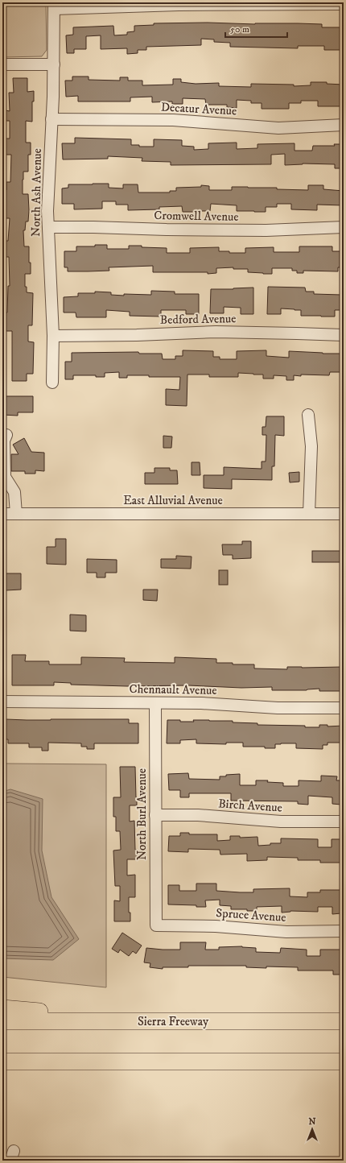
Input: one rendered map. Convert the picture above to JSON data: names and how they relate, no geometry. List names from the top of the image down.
{
  "streets": {
    "highway": ["Sierra Freeway"],
    "street": [
      "Decatur Avenue",
      "North Ash Avenue",
      "Cromwell Avenue",
      "Bedford Avenue",
      "East Alluvial Avenue",
      "Chennault Avenue",
      "Birch Avenue",
      "North Burl Avenue",
      "Spruce Avenue"
    ]
  },
  "crossings": [
    ["Decatur Avenue", "North Ash Avenue"],
    ["North Ash Avenue", "Cromwell Avenue"],
    ["North Ash Avenue", "Bedford Avenue"],
    ["Chennault Avenue", "North Burl Avenue"],
    ["Birch Avenue", "North Burl Avenue"],
    ["North Burl Avenue", "Spruce Avenue"]
  ],
  "scale_bar": "50 m",
  "north": "top"
}
